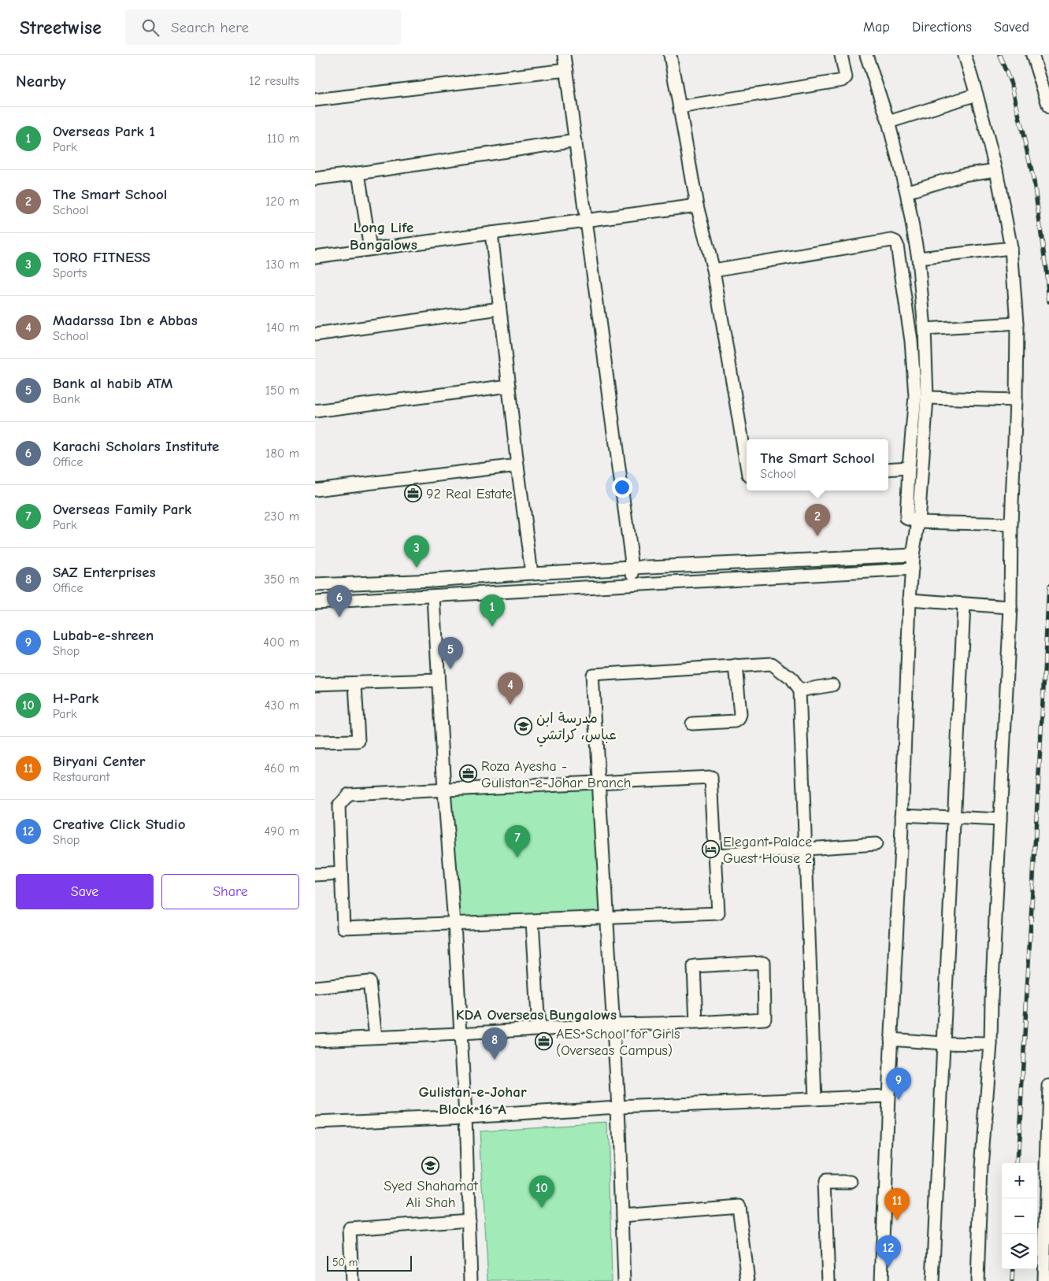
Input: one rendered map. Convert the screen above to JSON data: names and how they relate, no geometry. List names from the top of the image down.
{
  "districts": ["Long Life Bangalows", "KDA Overseas Bungalows", "Gulistan-e-Johar Block 16 A"],
  "places": {
    "office": ["92 Real Estate", "Roza Ayesha - Gulistan-e-Johar Branch", "AES School for Girls (Overseas Campus)"],
    "school or university": ["مدرسة ابن عباس، كراتشي", "Syed Shahamat Ali Shah"],
    "hotel": ["Elegant Palace Guest House 2"]
  },
  "scale_bar": "50 m",
  "page": {
    "header": "Streetwise",
    "search": "Search here",
    "nav": ["Map", "Directions", "Saved"],
    "heading": ["Nearby", "12 results"],
    "list": [
      {
        "mark": "1",
        "name": "Overseas Park 1",
        "note": "Park",
        "value": "110 m"
      },
      {
        "mark": "2",
        "name": "The Smart School",
        "note": "School",
        "value": "120 m"
      },
      {
        "mark": "3",
        "name": "TORO FITNESS",
        "note": "Sports",
        "value": "130 m"
      },
      {
        "mark": "4",
        "name": "Madarssa Ibn e Abbas",
        "note": "School",
        "value": "140 m"
      },
      {
        "mark": "5",
        "name": "Bank al habib ATM",
        "note": "Bank",
        "value": "150 m"
      },
      {
        "mark": "6",
        "name": "Karachi Scholars Institute",
        "note": "Office",
        "value": "180 m"
      },
      {
        "mark": "7",
        "name": "Overseas Family Park",
        "note": "Park",
        "value": "230 m"
      },
      {
        "mark": "8",
        "name": "SAZ Enterprises",
        "note": "Office",
        "value": "350 m"
      },
      {
        "mark": "9",
        "name": "Lubab-e-shreen",
        "note": "Shop",
        "value": "400 m"
      },
      {
        "mark": "10",
        "name": "H-Park",
        "note": "Park",
        "value": "430 m"
      },
      {
        "mark": "11",
        "name": "Biryani Center",
        "note": "Restaurant",
        "value": "460 m"
      },
      {
        "mark": "12",
        "name": "Creative Click Studio",
        "note": "Shop",
        "value": "490 m"
      }
    ],
    "popup": ["The Smart School", "School"],
    "pins": [
      "2",
      "3",
      "6",
      "1",
      "5",
      "4",
      "7",
      "8",
      "9",
      "10",
      "11",
      "12"
    ],
    "buttons": ["Save", "Share"],
    "map_buttons": ["+", "−"],
    "scale": "50 m"
  }
}
